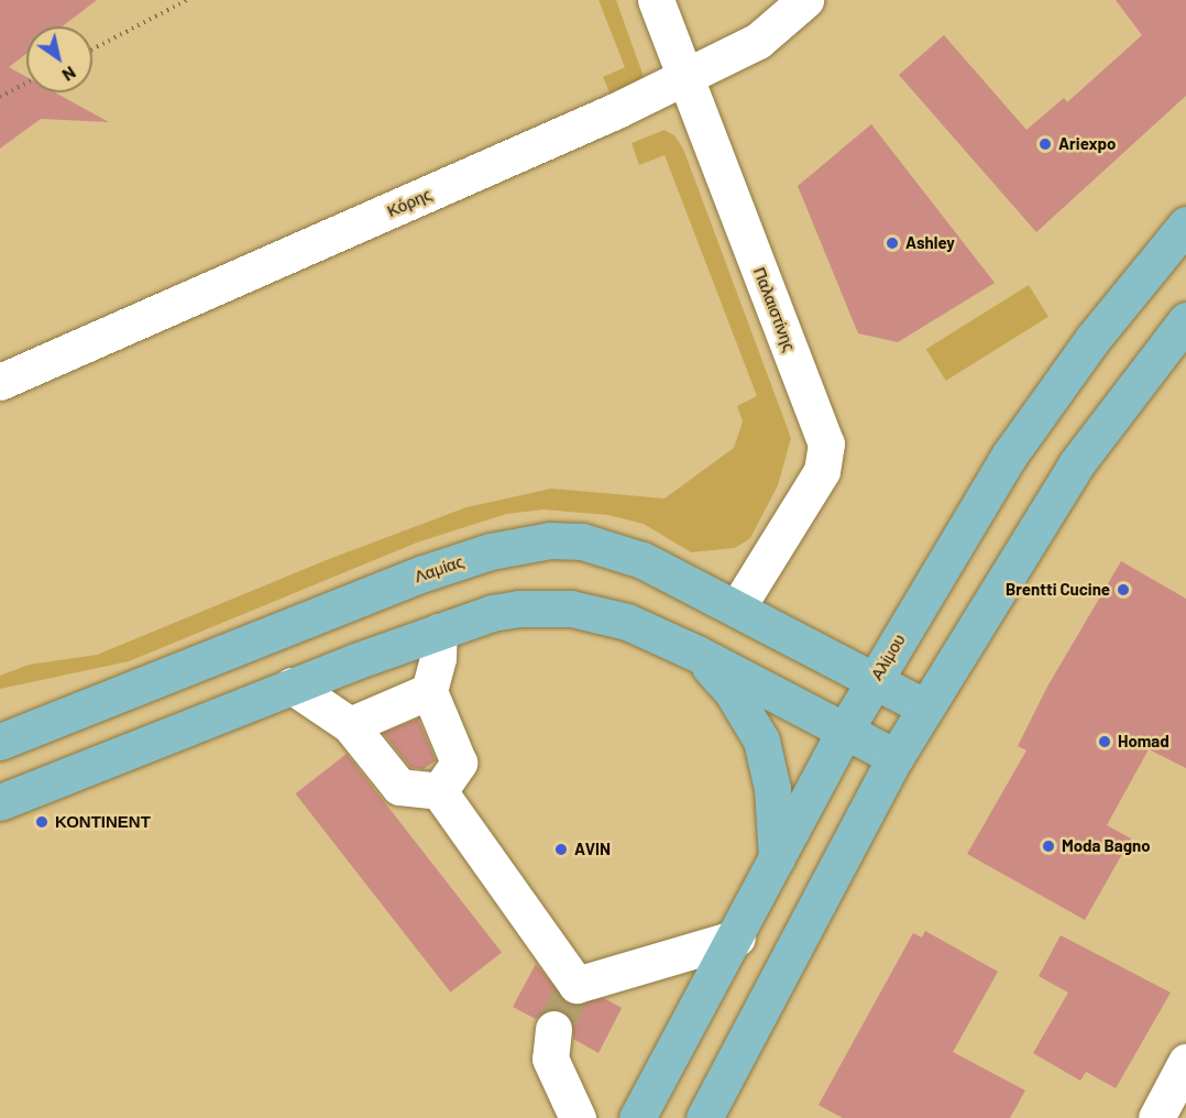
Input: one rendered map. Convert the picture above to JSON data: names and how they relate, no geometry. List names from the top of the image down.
{
  "streets": {
    "main road": ["Λαμίας", "Αλίμου"],
    "street": ["Κόρης", "Παλαιστίνης"]
  },
  "crossings": [
    ["Κόρης", "Παλαιστίνης"],
    ["Παλαιστίνης", "Λαμίας"],
    ["Λαμίας", "Αλίμου"]
  ],
  "places": [
    "Ariexpo",
    "Ashley",
    "Brentti Cucine",
    "Homad",
    "ΚΟΝΤΙΝΕΝΤ",
    "Moda Bagno",
    "AVIN"
  ],
  "north": "bottom right"
}
